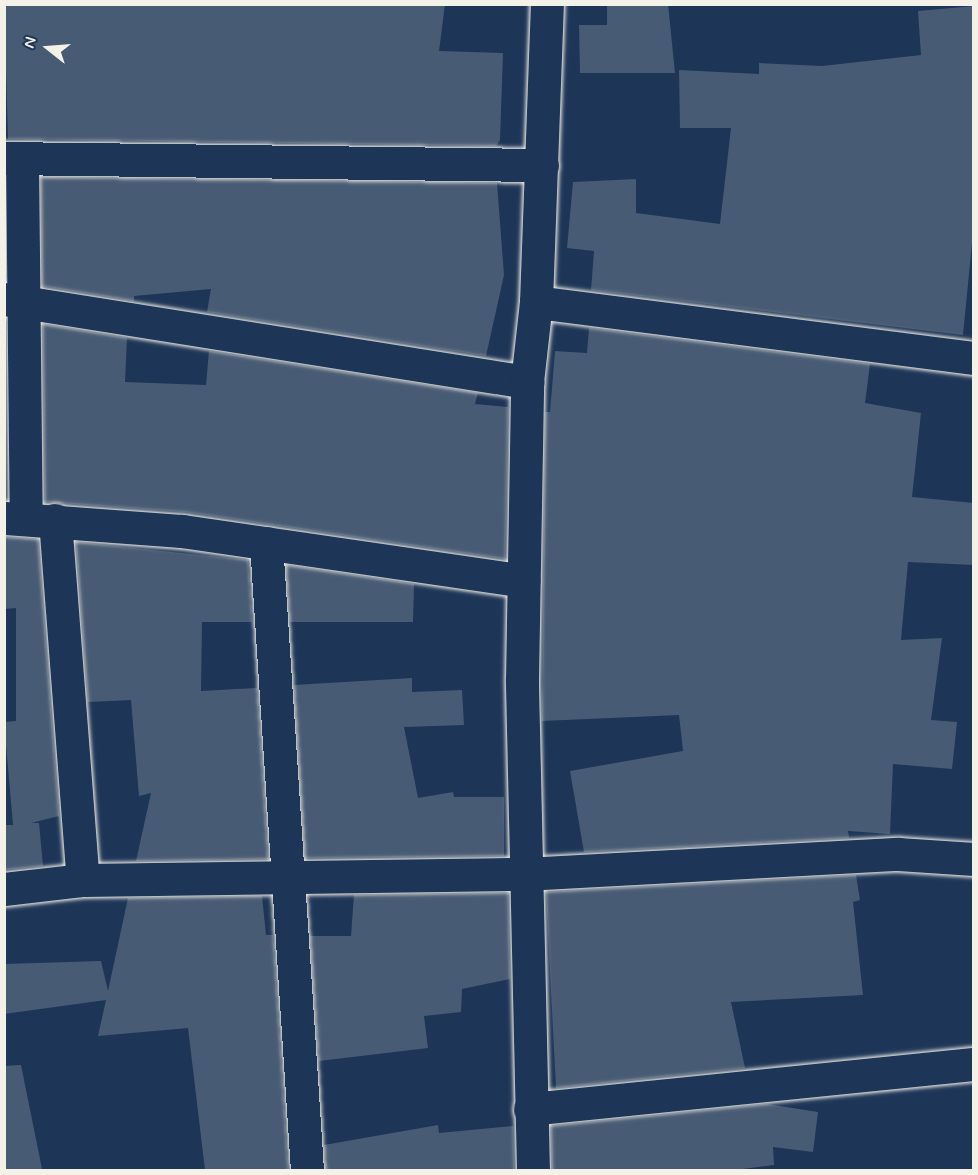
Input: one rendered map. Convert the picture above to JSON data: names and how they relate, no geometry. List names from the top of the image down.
{
  "north": "left"
}
